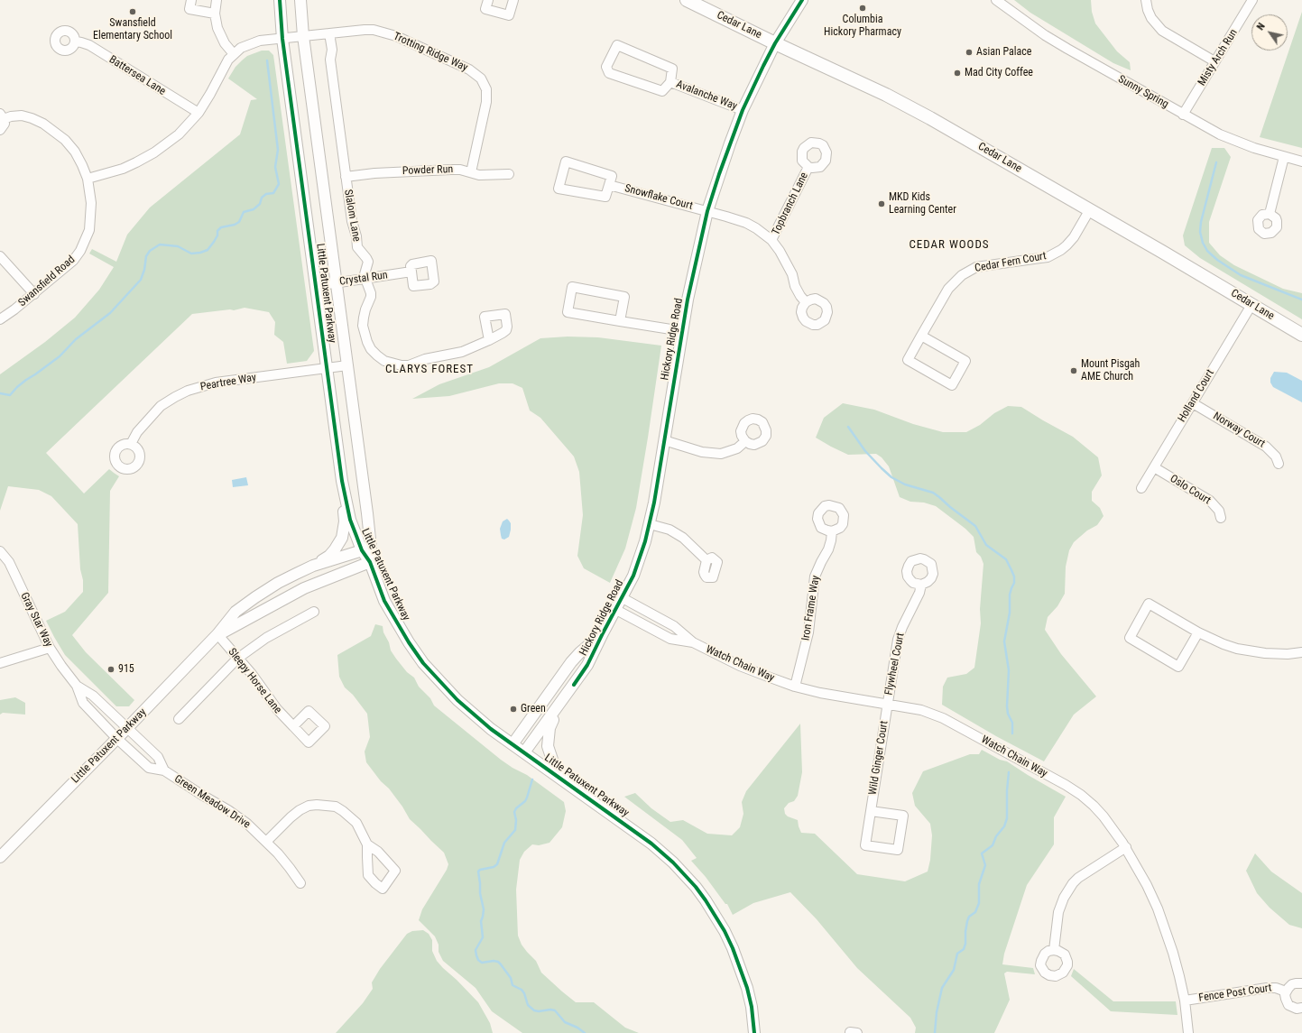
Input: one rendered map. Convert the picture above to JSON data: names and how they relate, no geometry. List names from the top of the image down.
{
  "streets": {
    "main road": ["Cedar Lane"],
    "street": [
      "Trotting Ridge Way",
      "Misty Arch Run",
      "Battersea Lane",
      "Sunny Spring",
      "Avalanche Way",
      "Powder Run",
      "Snowflake Court",
      "Topbranch Lane",
      "Slalom Lane",
      "Cedar Fern Court",
      "Crystal Run",
      "Swansfield Road",
      "Little Patuxent Parkway",
      "Hickory Ridge Road",
      "Peartree Way",
      "Holland Court",
      "Norway Court",
      "Oslo Court",
      "Iron Frame Way",
      "Gray Star Way",
      "Watch Chain Way",
      "Flywheel Court",
      "Sleepy Horse Lane",
      "Wild Ginger Court",
      "Green Meadow Drive",
      "Fence Post Court"
    ]
  },
  "crossings": [
    ["Cedar Lane", "Cedar Fern Court"],
    ["Cedar Lane", "Hickory Ridge Road"],
    ["Cedar Lane", "Holland Court"],
    ["Trotting Ridge Way", "Powder Run"],
    ["Trotting Ridge Way", "Slalom Lane"],
    ["Trotting Ridge Way", "Little Patuxent Parkway"],
    ["Misty Arch Run", "Sunny Spring"],
    ["Avalanche Way", "Hickory Ridge Road"],
    ["Powder Run", "Slalom Lane"],
    ["Snowflake Court", "Topbranch Lane"],
    ["Snowflake Court", "Hickory Ridge Road"],
    ["Slalom Lane", "Crystal Run"],
    ["Crystal Run", "Little Patuxent Parkway"],
    ["Little Patuxent Parkway", "Hickory Ridge Road"],
    ["Little Patuxent Parkway", "Peartree Way"],
    ["Little Patuxent Parkway", "Gray Star Way"],
    ["Little Patuxent Parkway", "Sleepy Horse Lane"],
    ["Little Patuxent Parkway", "Green Meadow Drive"],
    ["Hickory Ridge Road", "Watch Chain Way"],
    ["Holland Court", "Norway Court"],
    ["Holland Court", "Oslo Court"],
    ["Iron Frame Way", "Watch Chain Way"],
    ["Gray Star Way", "Green Meadow Drive"],
    ["Watch Chain Way", "Flywheel Court"],
    ["Watch Chain Way", "Wild Ginger Court"],
    ["Watch Chain Way", "Fence Post Court"],
    ["Flywheel Court", "Wild Ginger Court"]
  ],
  "districts": ["CEDAR WOODS", "CLARYS FOREST"],
  "places": [
    "Columbia Hickory Pharmacy",
    "Swansfield Elementary School",
    "Asian Palace",
    "Mad City Coffee",
    "MKD Kids Learning Center",
    "Mount Pisgah AME Church",
    "915",
    "Green"
  ],
  "north": "top left"
}
